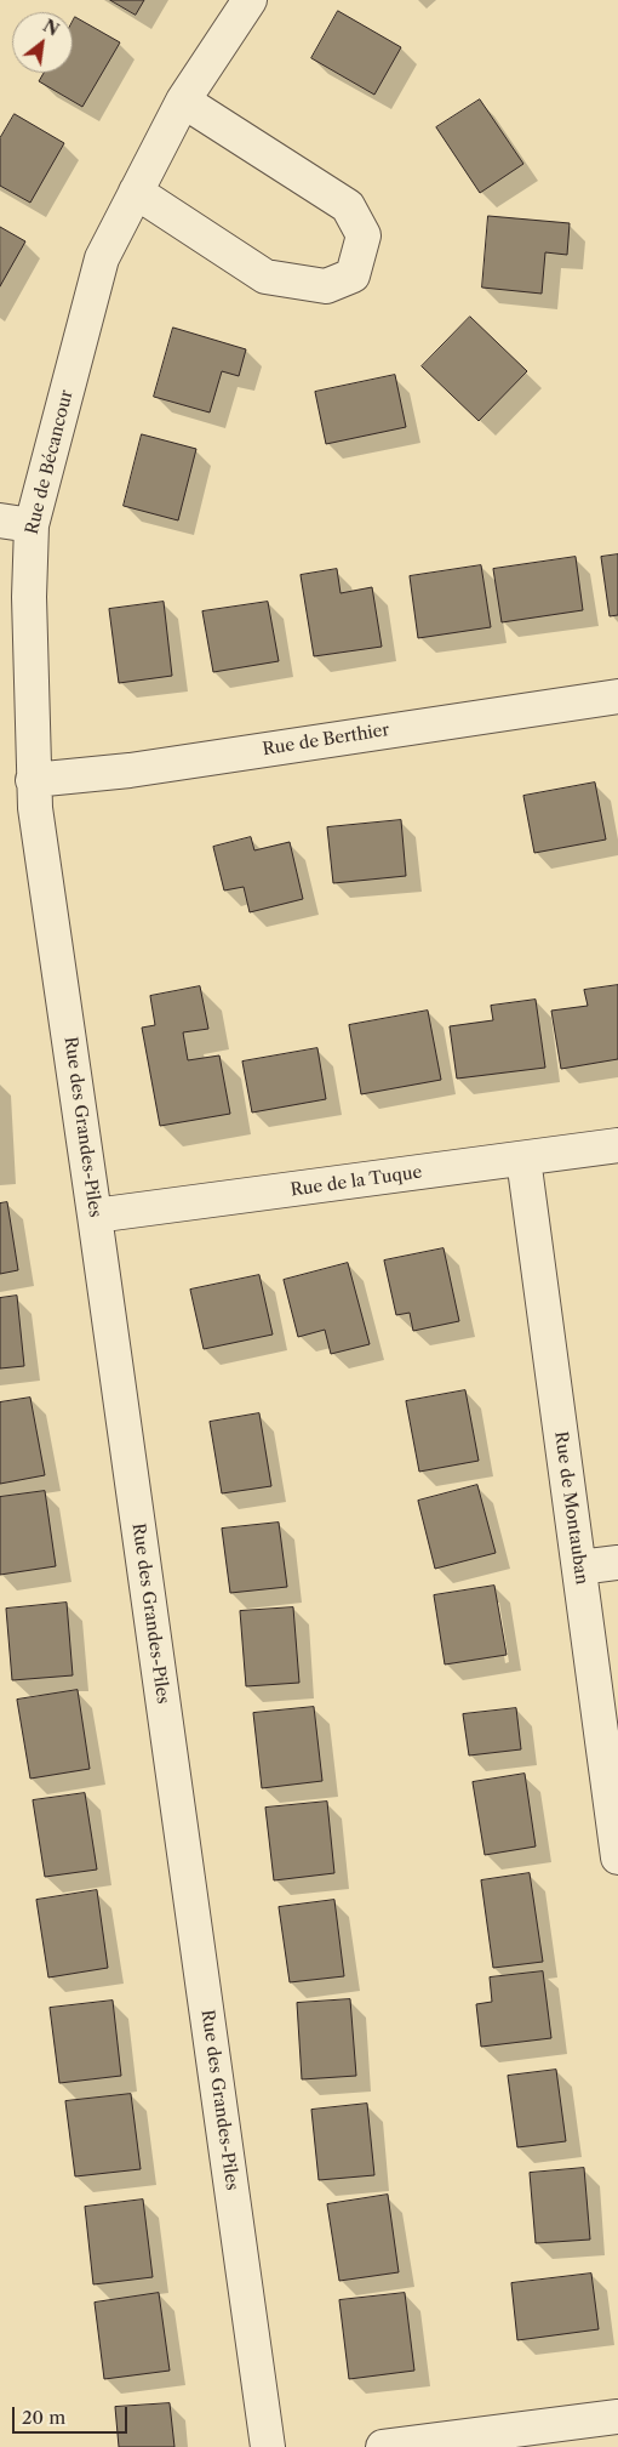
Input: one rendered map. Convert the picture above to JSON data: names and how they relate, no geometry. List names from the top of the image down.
{
  "streets": {
    "street": [
      "Rue de Bécancour",
      "Rue de Berthier",
      "Rue des Grandes-Piles",
      "Rue de la Tuque",
      "Rue de Montauban"
    ]
  },
  "crossings": [
    ["Rue de Bécancour", "Rue de Berthier"],
    ["Rue de Bécancour", "Rue des Grandes-Piles"],
    ["Rue de Berthier", "Rue des Grandes-Piles"],
    ["Rue des Grandes-Piles", "Rue de la Tuque"],
    ["Rue de la Tuque", "Rue de Montauban"]
  ],
  "scale_bar": "20 m",
  "north": "top right"
}
